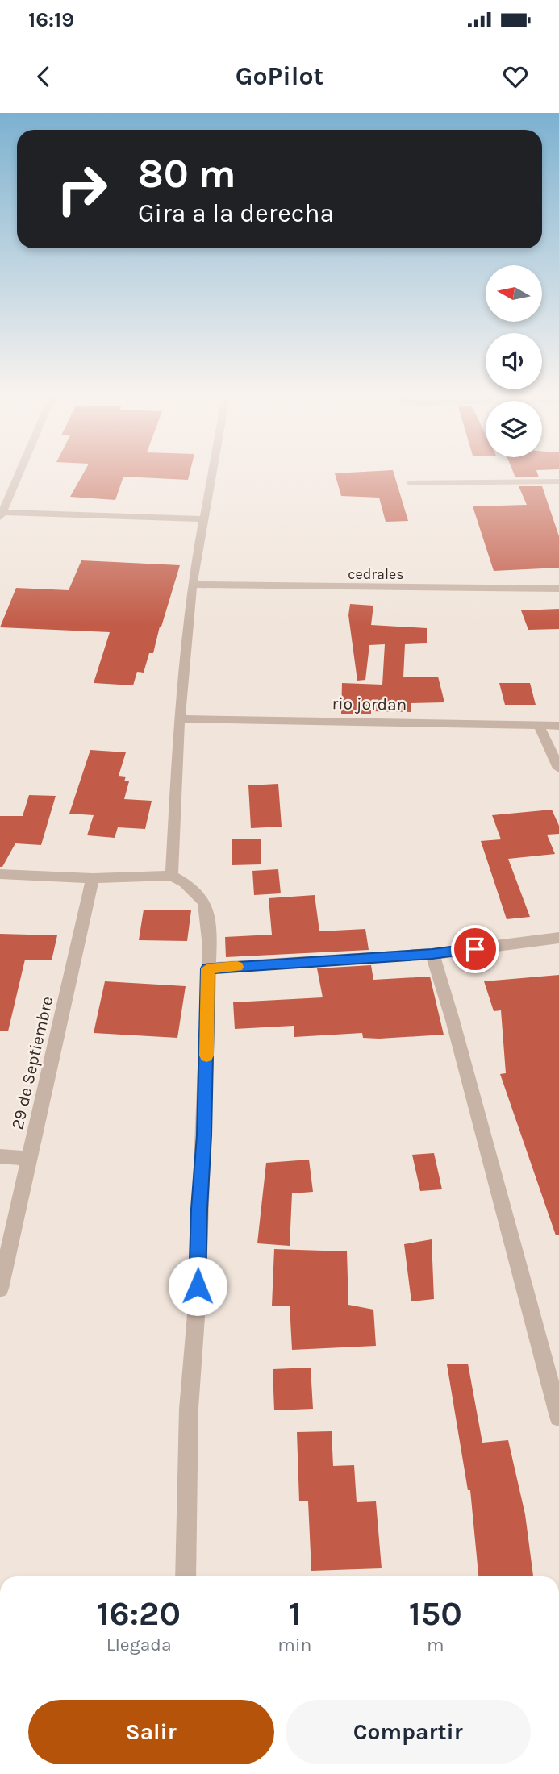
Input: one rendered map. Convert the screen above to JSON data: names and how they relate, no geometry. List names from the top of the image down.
{
  "streets": {
    "street": ["cedrales", "rio jordan", "29 de Septiembre"]
  },
  "north": "left",
  "page": {
    "status": "16:19",
    "header": "GoPilot",
    "turn": ["80 m", "Gira a la derecha"],
    "eta": [
      "16:20",
      "Llegada",
      "1",
      "min",
      "150",
      "m"
    ],
    "buttons": ["Salir", "Compartir"]
  }
}
